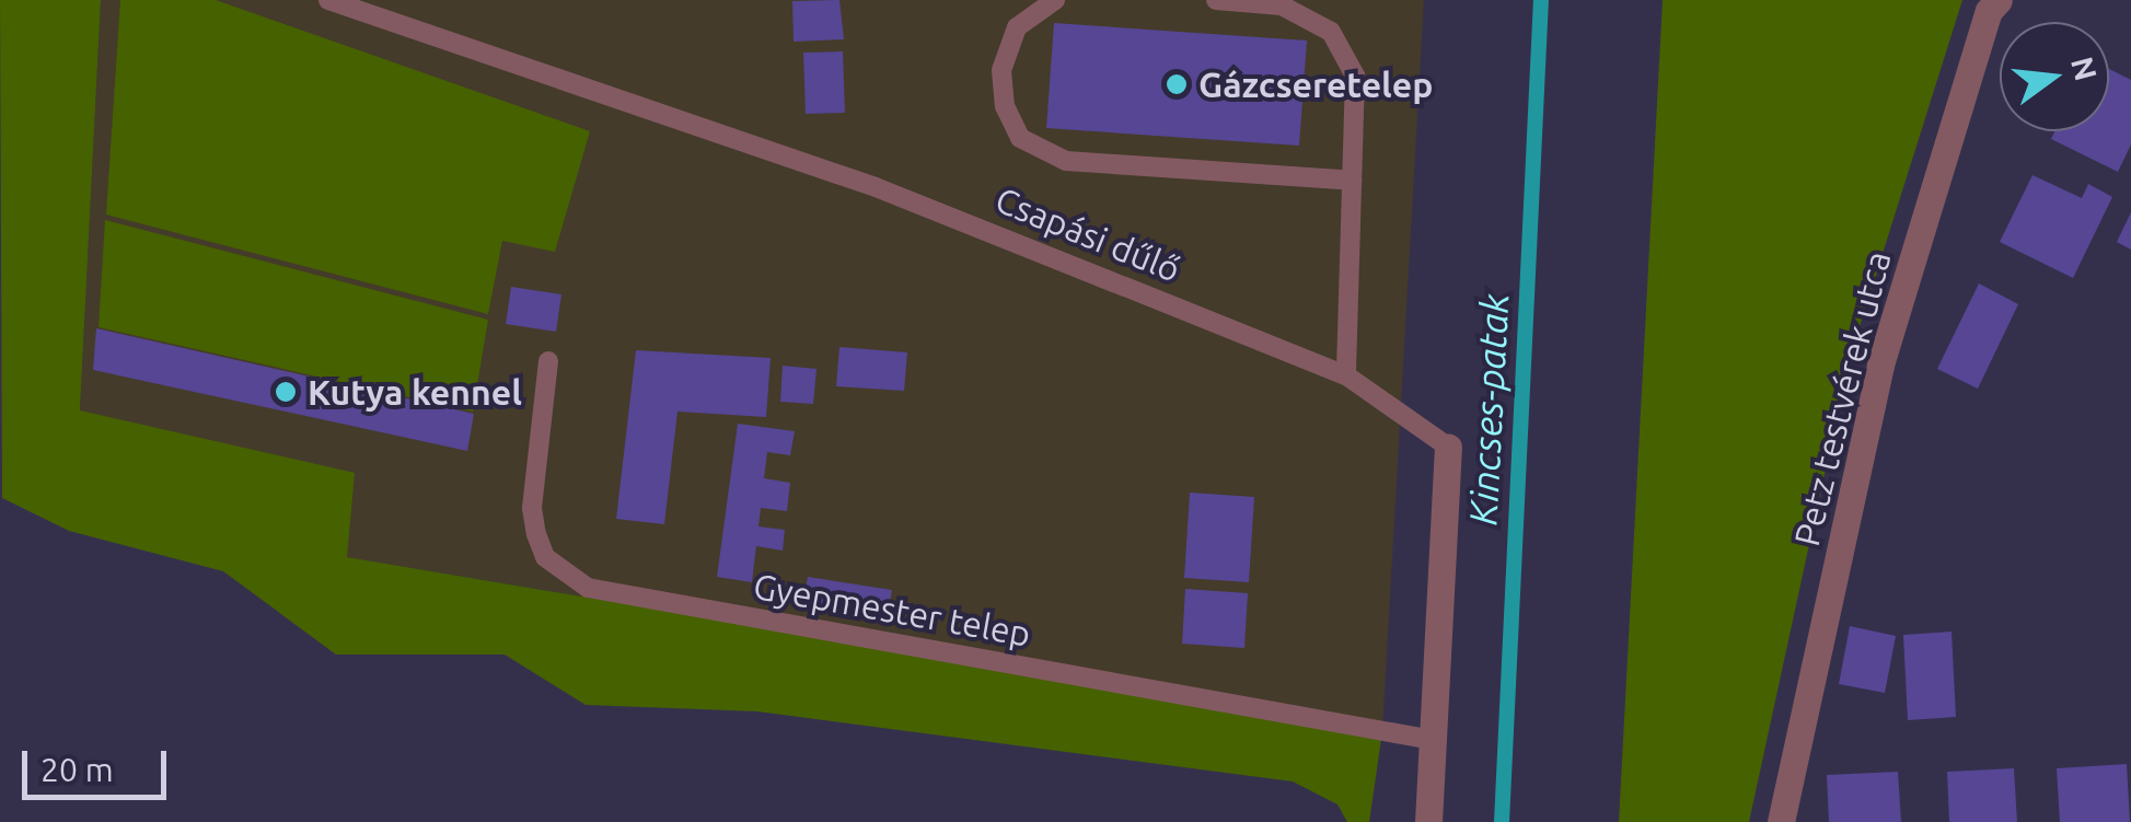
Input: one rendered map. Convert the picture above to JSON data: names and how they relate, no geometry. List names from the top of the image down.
{
  "streets": {
    "street": ["Csapási dűlő", "Petz testvérek utca"],
    "lane": ["Gyepmester telep"]
  },
  "crossings": [
    ["Csapási dűlő", "Gyepmester telep"]
  ],
  "water": ["Kincses-patak"],
  "places": ["Gázcseretelep", "Kutya kennel"],
  "scale_bar": "20 m",
  "north": "right"
}
